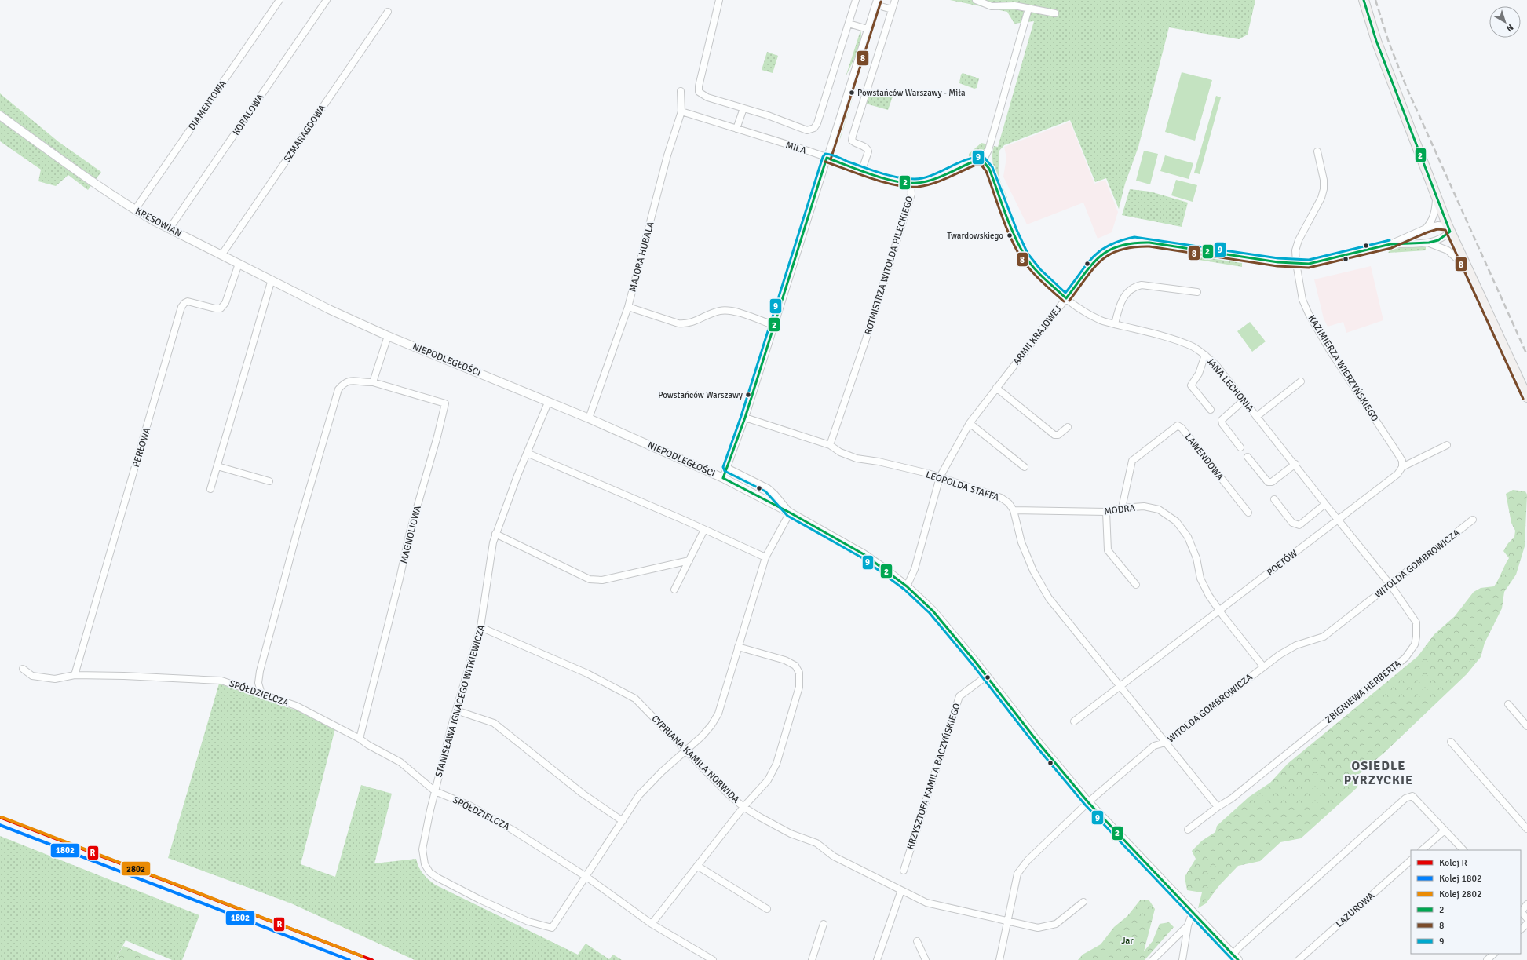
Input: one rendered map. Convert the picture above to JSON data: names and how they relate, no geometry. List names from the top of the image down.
{
  "streets": {
    "street": [
      "DIAMENTOWA",
      "KORALOWA",
      "SZMARAGDOWA",
      "MIŁA",
      "KRESOWIAN",
      "MAJORA HUBALA",
      "ROTMISTRZA WITOLDA PILECKIEGO",
      "ARMII KRAJOWEJ",
      "NIEPODLEGŁOŚCI",
      "KAZIMIERZA WIERZYŃSKIEGO",
      "JANA LECHONIA",
      "PERŁOWA",
      "LAWENDOWA",
      "LEOPOLDA STAFFA",
      "MODRA",
      "MAGNOLIOWA",
      "POETÓW",
      "WITOLDA GOMBROWICZA",
      "ZBIGNIEWA HERBERTA",
      "SPÓŁDZIELCZA",
      "STANISŁAWA IGNACEGO WITKIEWICZA",
      "CYPRIANA KAMILA NORWIDA",
      "KRZYSZTOFA KAMILA BACZYŃSKIEGO",
      "LAZUROWA"
    ]
  },
  "crossings": [
    ["DIAMENTOWA", "KRESOWIAN"],
    ["KORALOWA", "KRESOWIAN"],
    ["SZMARAGDOWA", "KRESOWIAN"],
    ["MIŁA", "MAJORA HUBALA"],
    ["MIŁA", "ROTMISTRZA WITOLDA PILECKIEGO"],
    ["KRESOWIAN", "NIEPODLEGŁOŚCI"],
    ["KRESOWIAN", "PERŁOWA"],
    ["MAJORA HUBALA", "NIEPODLEGŁOŚCI"],
    ["ROTMISTRZA WITOLDA PILECKIEGO", "JANA LECHONIA"],
    ["ROTMISTRZA WITOLDA PILECKIEGO", "LEOPOLDA STAFFA"],
    ["ARMII KRAJOWEJ", "NIEPODLEGŁOŚCI"],
    ["ARMII KRAJOWEJ", "KAZIMIERZA WIERZYŃSKIEGO"],
    ["ARMII KRAJOWEJ", "JANA LECHONIA"],
    ["ARMII KRAJOWEJ", "LEOPOLDA STAFFA"],
    ["NIEPODLEGŁOŚCI", "WITOLDA GOMBROWICZA"],
    ["NIEPODLEGŁOŚCI", "STANISŁAWA IGNACEGO WITKIEWICZA"],
    ["NIEPODLEGŁOŚCI", "KRZYSZTOFA KAMILA BACZYŃSKIEGO"],
    ["KAZIMIERZA WIERZYŃSKIEGO", "POETÓW"],
    ["JANA LECHONIA", "POETÓW"],
    ["JANA LECHONIA", "ZBIGNIEWA HERBERTA"],
    ["PERŁOWA", "SPÓŁDZIELCZA"],
    ["LAWENDOWA", "MODRA"],
    ["LEOPOLDA STAFFA", "MODRA"],
    ["MODRA", "POETÓW"],
    ["MAGNOLIOWA", "SPÓŁDZIELCZA"],
    ["POETÓW", "ZBIGNIEWA HERBERTA"],
    ["WITOLDA GOMBROWICZA", "ZBIGNIEWA HERBERTA"],
    ["WITOLDA GOMBROWICZA", "CYPRIANA KAMILA NORWIDA"],
    ["SPÓŁDZIELCZA", "STANISŁAWA IGNACEGO WITKIEWICZA"],
    ["STANISŁAWA IGNACEGO WITKIEWICZA", "CYPRIANA KAMILA NORWIDA"]
  ],
  "districts": ["OSIEDLE PYRZYCKIE"],
  "parks": ["Jar"],
  "places": ["Powstańców Warszawy - Miła", "Twardowskiego", "Powstańców Warszawy"],
  "lines": [
    "transit line 2",
    "transit line 8",
    "transit line 9",
    "rail line R",
    "rail line 2802",
    "rail line 1802"
  ],
  "legend": [
    "Kolej R",
    "Kolej 1802",
    "Kolej 2802",
    "2",
    "8",
    "9"
  ],
  "north": "bottom right"
}
